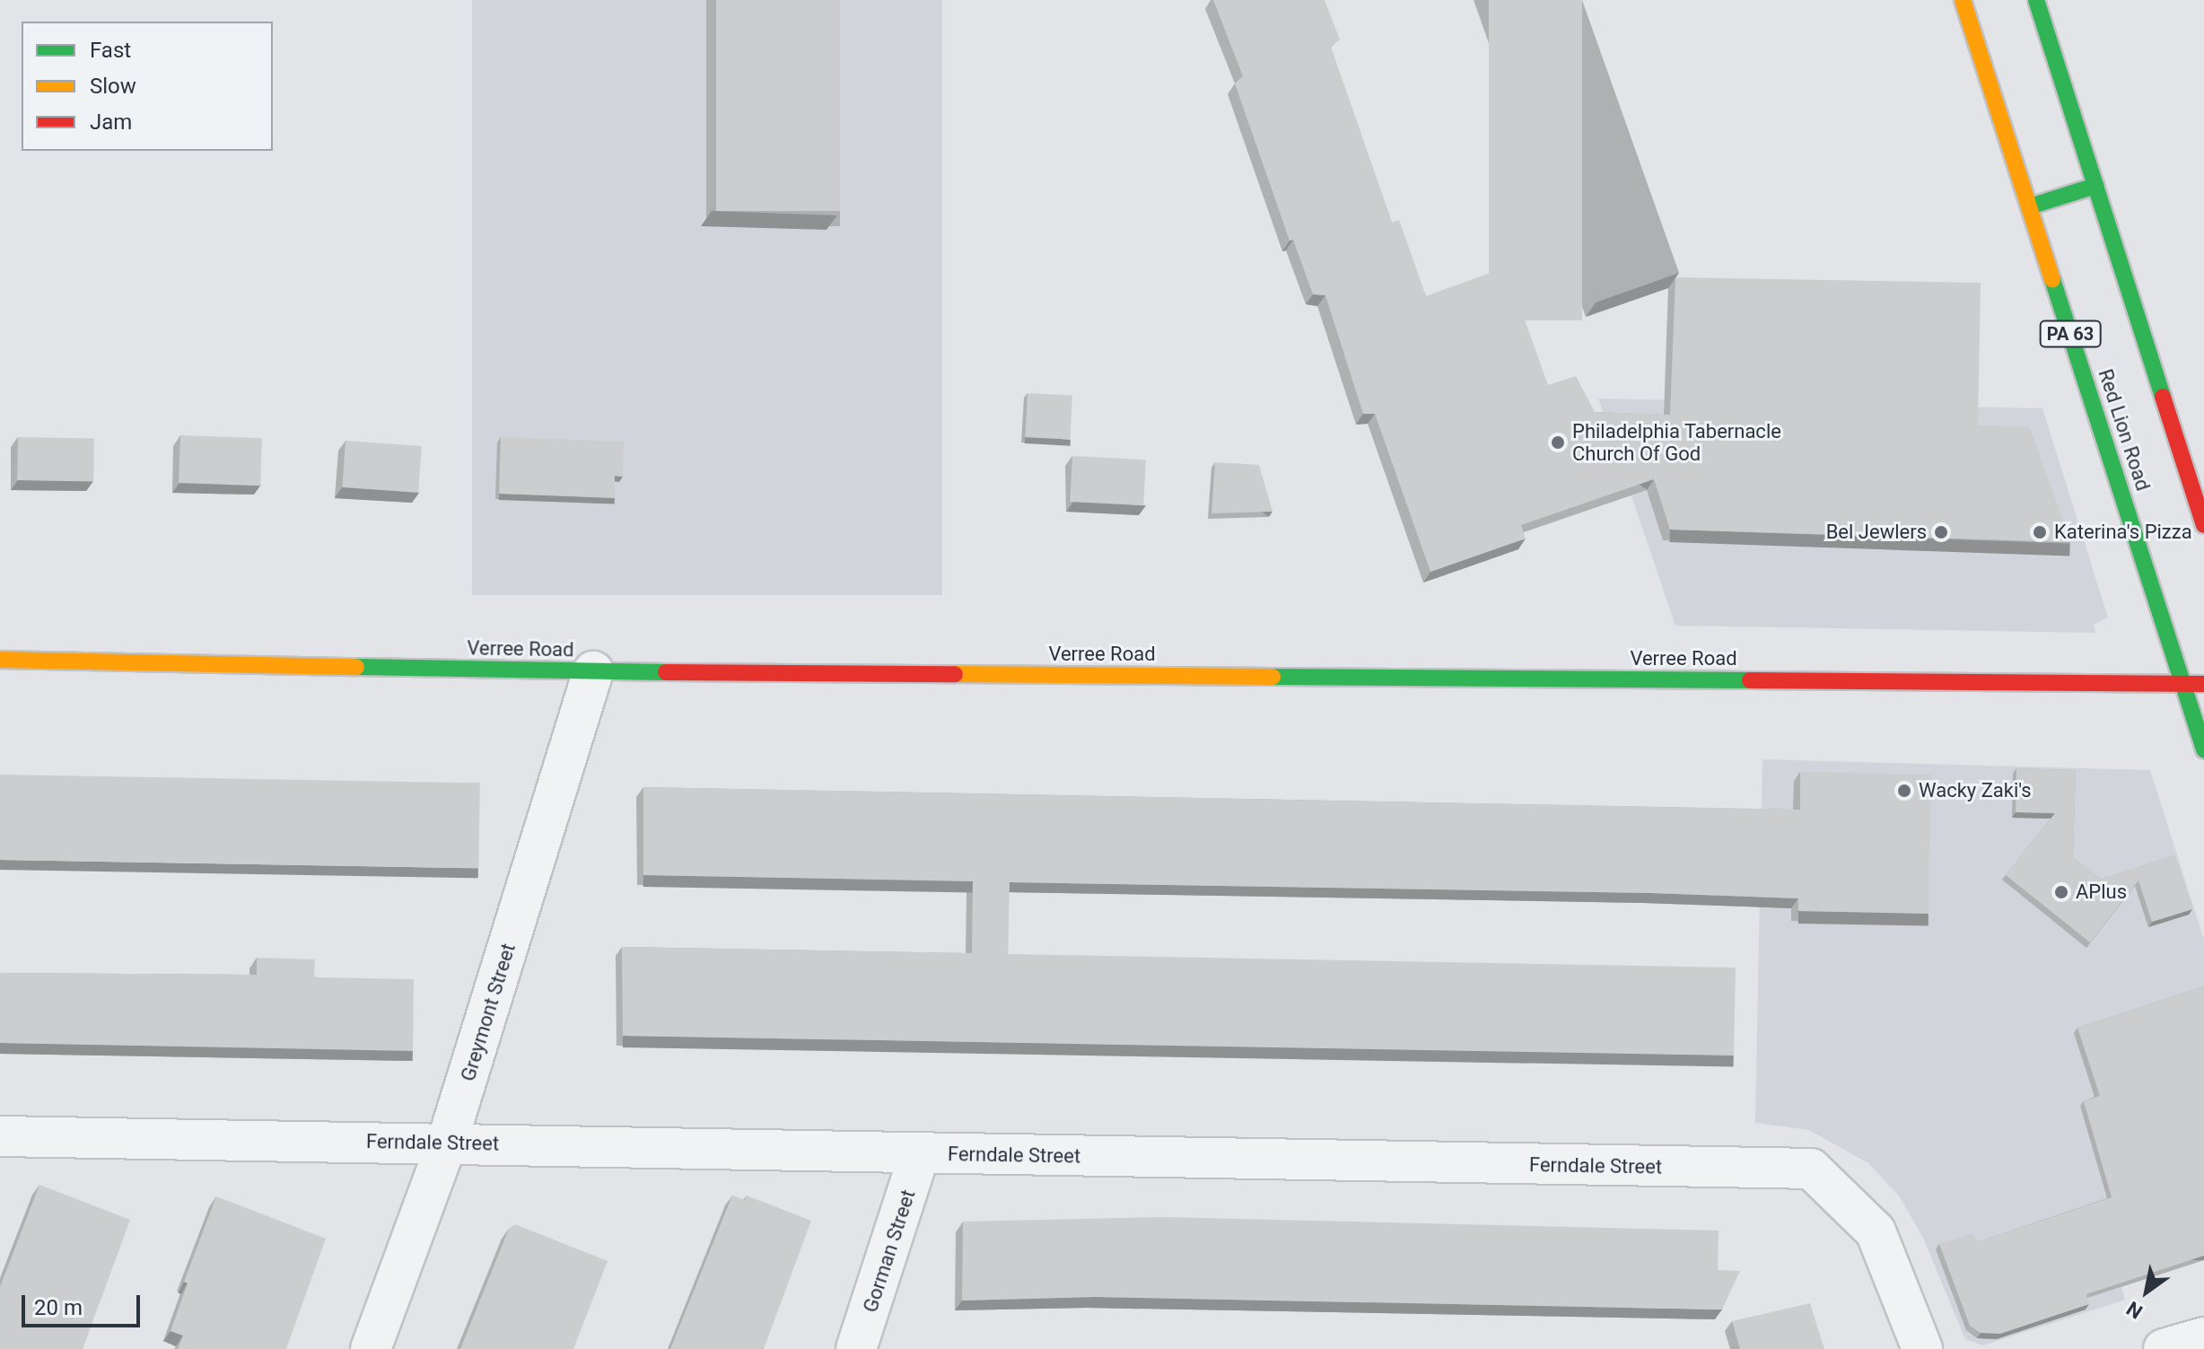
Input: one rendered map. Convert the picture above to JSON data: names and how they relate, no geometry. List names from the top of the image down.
{
  "streets": {
    "main road": ["PA 63", "Red Lion Road", "Verree Road"],
    "street": ["Greymont Street", "Ferndale Street", "Gorman Street"]
  },
  "crossings": [
    ["Red Lion Road", "Verree Road"],
    ["Verree Road", "Greymont Street"],
    ["Greymont Street", "Ferndale Street"],
    ["Ferndale Street", "Gorman Street"]
  ],
  "places": [
    "Philadelphia Tabernacle Church Of God",
    "Bel Jewlers",
    "Katerina's Pizza",
    "Wacky Zaki's",
    "APlus"
  ],
  "legend": ["Fast", "Slow", "Jam"],
  "scale_bar": "20 m",
  "north": "bottom left"
}
